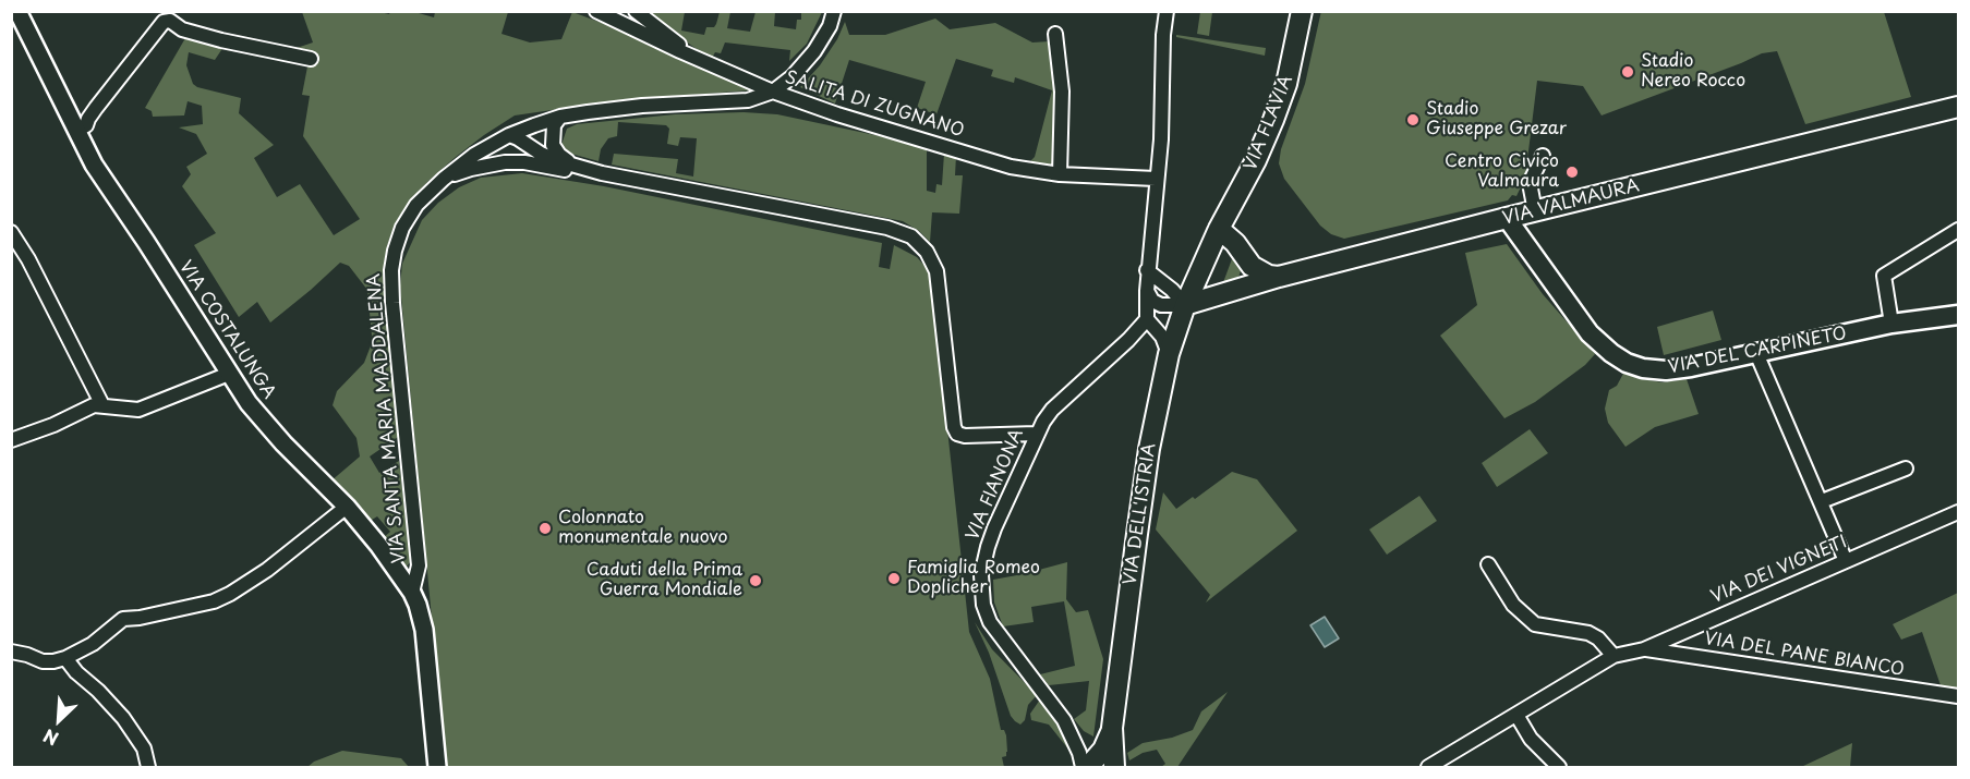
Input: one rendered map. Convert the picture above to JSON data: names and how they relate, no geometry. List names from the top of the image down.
{
  "streets": {
    "main road": [
      "VIA FLAVIA",
      "VIA VALMAURA",
      "VIA DEL CARPINETO",
      "VIA DELL'ISTRIA"
    ],
    "street": [
      "SALITA DI ZUGNANO",
      "VIA COSTALUNGA",
      "VIA SANTA MARIA MADDALENA",
      "VIA FIANONA",
      "VIA DEI VIGNETI",
      "VIA DEL PANE BIANCO"
    ]
  },
  "crossings": [
    ["VIA FLAVIA", "VIA VALMAURA"],
    ["VIA FLAVIA", "VIA DELL'ISTRIA"],
    ["VIA VALMAURA", "VIA DEL CARPINETO"],
    ["VIA VALMAURA", "VIA DELL'ISTRIA"],
    ["VIA COSTALUNGA", "VIA SANTA MARIA MADDALENA"],
    ["VIA SANTA MARIA MADDALENA", "VIA FIANONA"],
    ["VIA DEI VIGNETI", "VIA DEL PANE BIANCO"]
  ],
  "places": [
    "Stadio Nereo Rocco",
    "Stadio Giuseppe Grezar",
    "Centro Civico Valmaura",
    "Colonnato monumentale nuovo",
    "Famiglia Romeo Doplicher",
    "Caduti della Prima Guerra Mondiale"
  ],
  "north": "bottom left"
}
